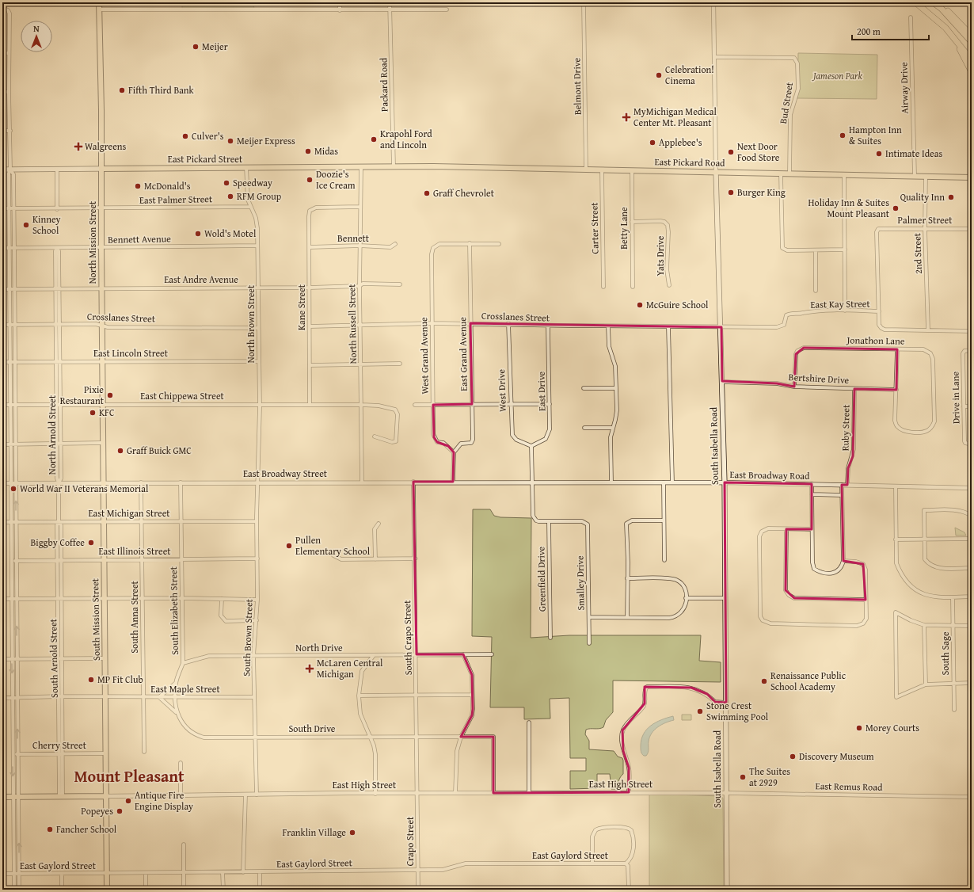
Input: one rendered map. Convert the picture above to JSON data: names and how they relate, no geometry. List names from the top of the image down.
{
  "streets": {
    "main road": [
      "East Pickard Street",
      "East Pickard Road",
      "North Mission Street",
      "South Isabella Road",
      "South Mission Street",
      "East High Street"
    ],
    "street": [
      "Packard Road",
      "Belmont Drive",
      "Airway Drive",
      "Bud Street",
      "East Palmer Street",
      "Palmer Street",
      "Carter Street",
      "Betty Lane",
      "Bennett",
      "Bennett Avenue",
      "2nd Street",
      "Yats Drive",
      "East Andre Avenue",
      "East Kay Street",
      "Kane Street",
      "Crosslanes Street",
      "North Brown Street",
      "North Russell Street",
      "Jonathon Lane",
      "East Lincoln Street",
      "East Grand Avenue",
      "West Grand Avenue",
      "Bertshire Drive",
      "West Drive",
      "East Drive",
      "East Chippewa Street",
      "Drive in Lane",
      "Ruby Street",
      "North Arnold Street",
      "East Broadway Street",
      "East Broadway Road",
      "East Michigan Street",
      "East Illinois Street",
      "Greenfield Drive",
      "Smalley Drive",
      "South Elizabeth Street",
      "South Anna Street",
      "South Brown Street",
      "South Crapo Street",
      "North Drive",
      "South Sage",
      "South Arnold Street",
      "East Maple Street",
      "South Drive",
      "Cherry Street",
      "East Remus Road",
      "Crapo Street",
      "East Gaylord Street"
    ]
  },
  "crossings": [
    ["Packard Road", "East Pickard Street"],
    ["Belmont Drive", "East Pickard Road"],
    ["Airway Drive", "East Pickard Road"],
    ["Bud Street", "East Pickard Road"],
    ["Bud Street", "South Isabella Road"],
    ["East Pickard Street", "East Pickard Road"],
    ["East Pickard Street", "North Mission Street"],
    ["East Pickard Street", "North Brown Street"],
    ["East Pickard Street", "North Russell Street"],
    ["East Pickard Road", "Carter Street"],
    ["East Pickard Road", "Betty Lane"],
    ["East Pickard Road", "2nd Street"],
    ["East Pickard Road", "South Isabella Road"],
    ["East Palmer Street", "North Mission Street"],
    ["East Palmer Street", "North Brown Street"],
    ["Palmer Street", "2nd Street"],
    ["Palmer Street", "East Kay Street"],
    ["Betty Lane", "Yats Drive"],
    ["Bennett", "Kane Street"],
    ["Bennett", "North Russell Street"],
    ["Bennett Avenue", "North Mission Street"],
    ["Bennett Avenue", "North Brown Street"],
    ["Bennett Avenue", "North Arnold Street"],
    ["North Mission Street", "East Andre Avenue"],
    ["North Mission Street", "Crosslanes Street"],
    ["North Mission Street", "East Lincoln Street"],
    ["North Mission Street", "East Chippewa Street"],
    ["North Mission Street", "East Broadway Street"],
    ["North Mission Street", "South Mission Street"],
    ["2nd Street", "East Kay Street"],
    ["East Andre Avenue", "Kane Street"],
    ["East Andre Avenue", "North Brown Street"],
    ["East Andre Avenue", "North Russell Street"],
    ["East Andre Avenue", "North Arnold Street"],
    ["East Kay Street", "Crosslanes Street"],
    ["East Kay Street", "South Isabella Road"],
    ["Kane Street", "Crosslanes Street"],
    ["Kane Street", "North Russell Street"],
    ["Kane Street", "East Chippewa Street"],
    ["Crosslanes Street", "North Brown Street"],
    ["Crosslanes Street", "North Russell Street"],
    ["Crosslanes Street", "East Grand Avenue"],
    ["Crosslanes Street", "West Grand Avenue"],
    ["Crosslanes Street", "West Drive"],
    ["Crosslanes Street", "East Drive"],
    ["Crosslanes Street", "North Arnold Street"],
    ["Crosslanes Street", "South Isabella Road"],
    ["North Brown Street", "East Lincoln Street"],
    ["North Brown Street", "East Chippewa Street"],
    ["North Brown Street", "East Broadway Street"],
    ["North Brown Street", "South Brown Street"],
    ["North Russell Street", "East Chippewa Street"],
    ["North Russell Street", "East Broadway Street"],
    ["Jonathon Lane", "Bertshire Drive"],
    ["East Lincoln Street", "North Arnold Street"],
    ["East Grand Avenue", "West Grand Avenue"],
    ["Bertshire Drive", "Ruby Street"],
    ["Bertshire Drive", "South Isabella Road"],
    ["West Drive", "East Drive"],
    ["East Chippewa Street", "North Arnold Street"],
    ["Ruby Street", "East Broadway Road"],
    ["North Arnold Street", "East Broadway Street"],
    ["North Arnold Street", "South Arnold Street"],
    ["South Isabella Road", "East Broadway Road"],
    ["South Isabella Road", "East High Street"],
    ["South Isabella Road", "East Remus Road"],
    ["East Broadway Street", "East Broadway Road"],
    ["East Broadway Street", "South Elizabeth Street"],
    ["East Broadway Street", "South Anna Street"],
    ["East Broadway Street", "South Mission Street"],
    ["East Broadway Street", "South Brown Street"],
    ["East Broadway Street", "South Crapo Street"],
    ["East Broadway Street", "South Arnold Street"],
    ["East Michigan Street", "South Elizabeth Street"],
    ["East Michigan Street", "South Anna Street"],
    ["East Michigan Street", "South Mission Street"],
    ["East Michigan Street", "South Brown Street"],
    ["East Michigan Street", "South Arnold Street"],
    ["East Illinois Street", "South Elizabeth Street"],
    ["East Illinois Street", "South Anna Street"],
    ["East Illinois Street", "South Mission Street"],
    ["East Illinois Street", "South Brown Street"],
    ["East Illinois Street", "South Arnold Street"],
    ["Greenfield Drive", "Smalley Drive"],
    ["South Elizabeth Street", "North Drive"],
    ["South Anna Street", "East Maple Street"],
    ["South Mission Street", "East Maple Street"],
    ["South Mission Street", "Cherry Street"],
    ["South Mission Street", "East High Street"],
    ["South Mission Street", "East Gaylord Street"],
    ["South Brown Street", "North Drive"],
    ["South Brown Street", "East Maple Street"],
    ["South Brown Street", "South Drive"],
    ["South Brown Street", "East High Street"],
    ["South Crapo Street", "North Drive"],
    ["South Crapo Street", "South Drive"],
    ["South Crapo Street", "East High Street"],
    ["South Crapo Street", "Crapo Street"],
    ["South Arnold Street", "East Maple Street"],
    ["South Arnold Street", "Cherry Street"],
    ["South Arnold Street", "East High Street"],
    ["East Maple Street", "South Drive"],
    ["South Drive", "East High Street"],
    ["East High Street", "East Remus Road"],
    ["East High Street", "Crapo Street"],
    ["Crapo Street", "East Gaylord Street"]
  ],
  "districts": ["Mount Pleasant"],
  "parks": ["Jameson Park"],
  "places": {
    "other": [
      "Meijer",
      "Celebration! Cinema",
      "Fifth Third Bank",
      "Hampton Inn & Suites",
      "Culver's",
      "Krapohl Ford and Lincoln",
      "Meijer Express",
      "Applebee's",
      "Midas",
      "Next Door Food Store",
      "Intimate Ideas",
      "Doozie's Ice Cream",
      "Speedway",
      "McDonald's",
      "Burger King",
      "Graff Chevrolet",
      "RFM Group",
      "Quality Inn",
      "Holiday Inn & Suites Mount Pleasant",
      "Kinney School",
      "Wold's Motel",
      "McGuire School",
      "Pixie Restaurant",
      "KFC",
      "Graff Buick GMC",
      "World War II Veterans Memorial",
      "Biggby Coffee",
      "Pullen Elementary School",
      "MP Fit Club",
      "Renaissance Public School Academy",
      "Stone Crest Swimming Pool",
      "Morey Courts",
      "Discovery Museum",
      "The Suites at 2929",
      "Antique Fire Engine Display",
      "Popeyes",
      "Fancher School",
      "Franklin Village"
    ],
    "health": ["MyMichigan Medical Center Mt. Pleasant", "Walgreens", "McLaren Central Michigan"]
  },
  "scale_bar": "200 m",
  "north": "top"
}
